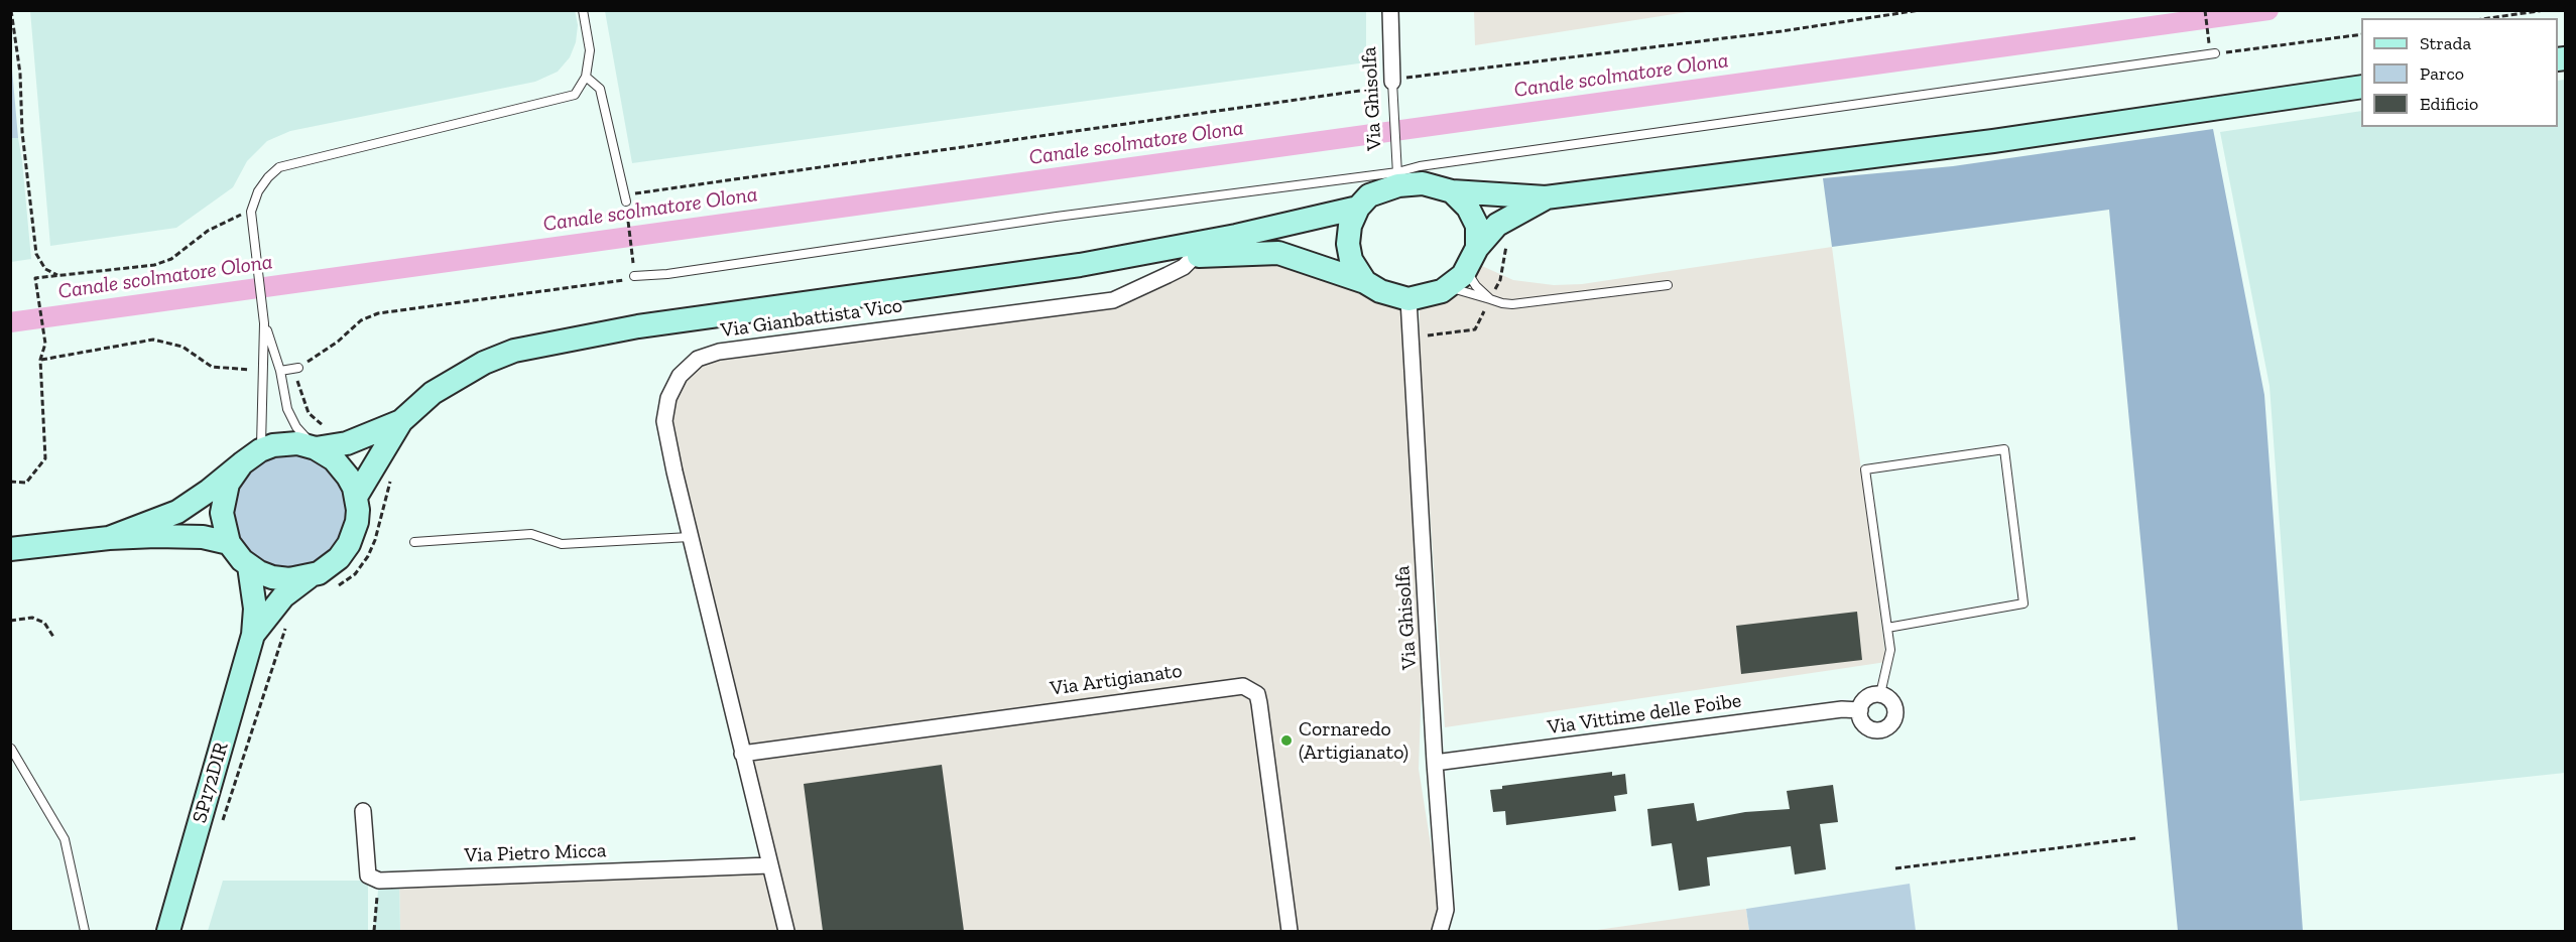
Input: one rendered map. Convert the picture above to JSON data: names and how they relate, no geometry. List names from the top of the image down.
{
  "streets": {
    "main road": ["SP172DIR"],
    "street": [
      "Via Ghisolfa",
      "Via Gianbattista Vico",
      "Via Artigianato",
      "Via Vittime delle Foibe",
      "Via Pietro Micca"
    ]
  },
  "crossings": [
    ["Via Ghisolfa", "Via Vittime delle Foibe"],
    ["Via Gianbattista Vico", "Via Artigianato"],
    ["Via Gianbattista Vico", "Via Pietro Micca"]
  ],
  "water": ["Canale scolmatore Olona"],
  "places": ["Cornaredo (Artigianato)"],
  "legend": ["Strada", "Parco", "Edificio"]
}
